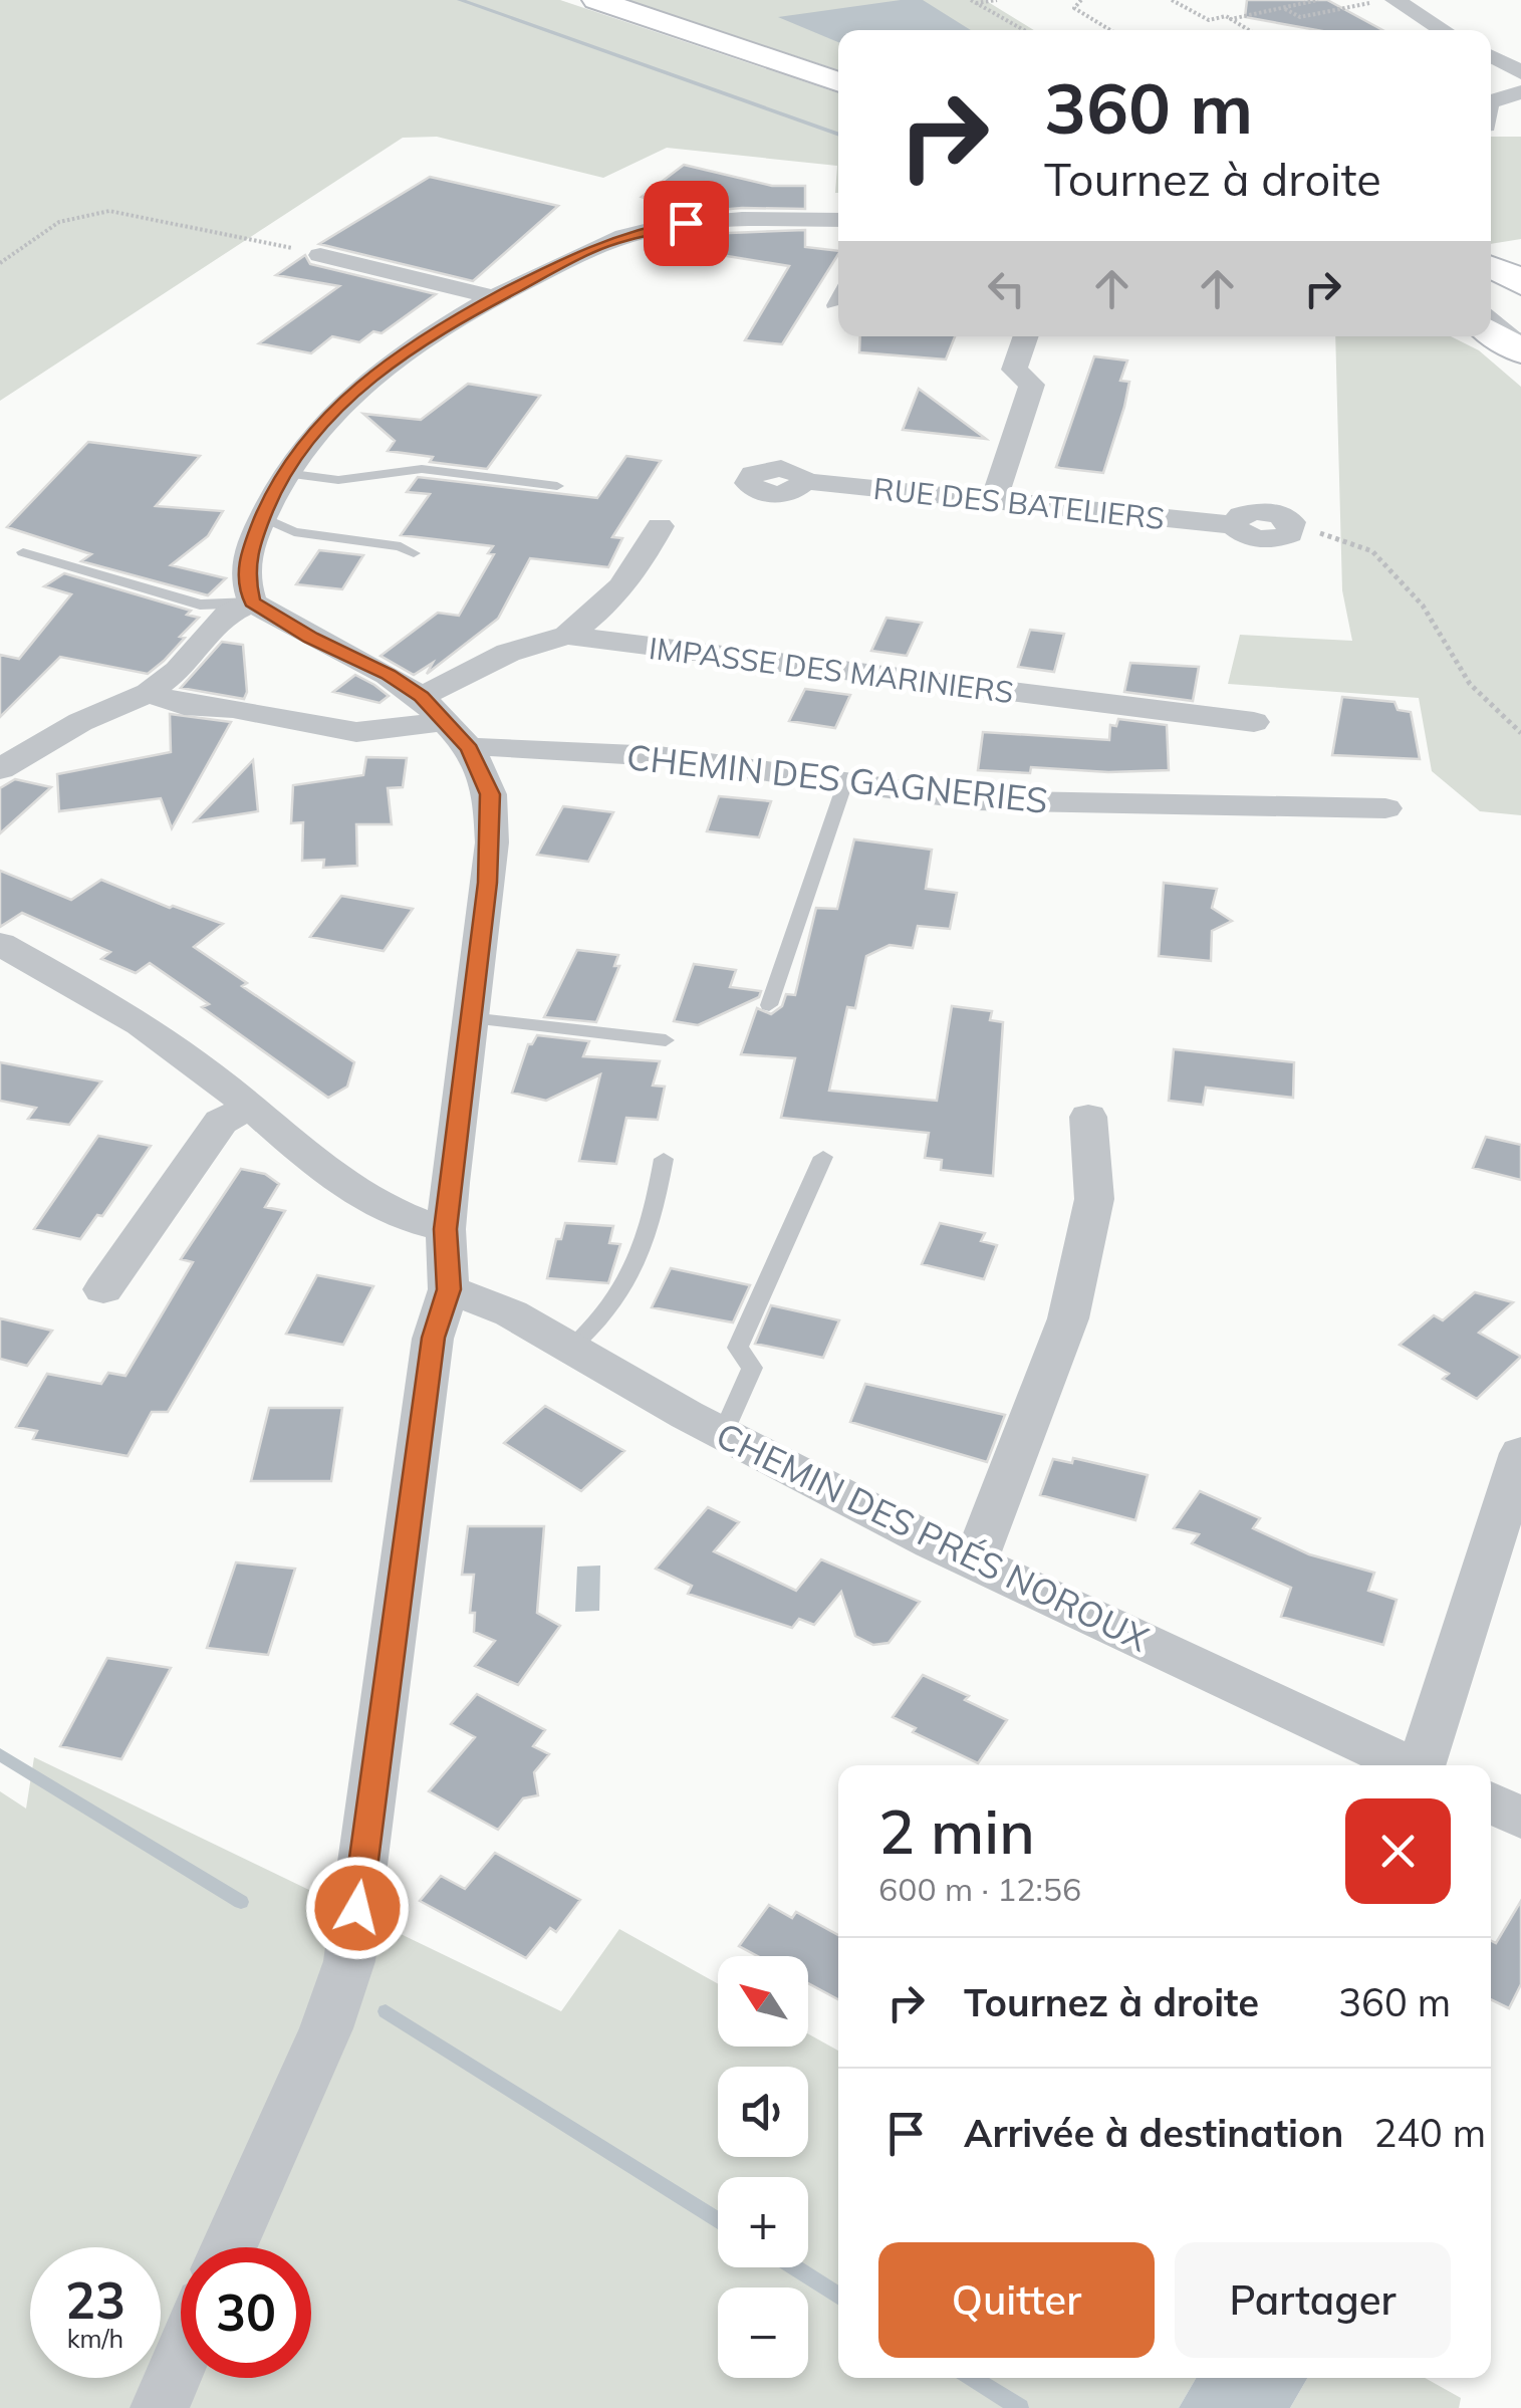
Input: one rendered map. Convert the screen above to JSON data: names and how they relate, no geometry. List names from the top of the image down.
{
  "streets": {
    "street": [
      "RUE DES BATELIERS",
      "IMPASSE DES MARINIERS",
      "CHEMIN DES GAGNERIES",
      "CHEMIN DES PRÉS NOROUX"
    ]
  },
  "north": "top left",
  "page": {
    "turn": ["360 m", "Tournez à droite"],
    "heading": ["2 min", "600 m · 12:56"],
    "list": [
      {
        "name": "Tournez à droite",
        "value": "360 m"
      },
      {
        "name": "Arrivée à destination",
        "value": "240 m"
      }
    ],
    "map_buttons": ["+", "−"],
    "buttons": ["Quitter", "Partager"],
    "speed": "23 km/h",
    "limit": "30"
  }
}
